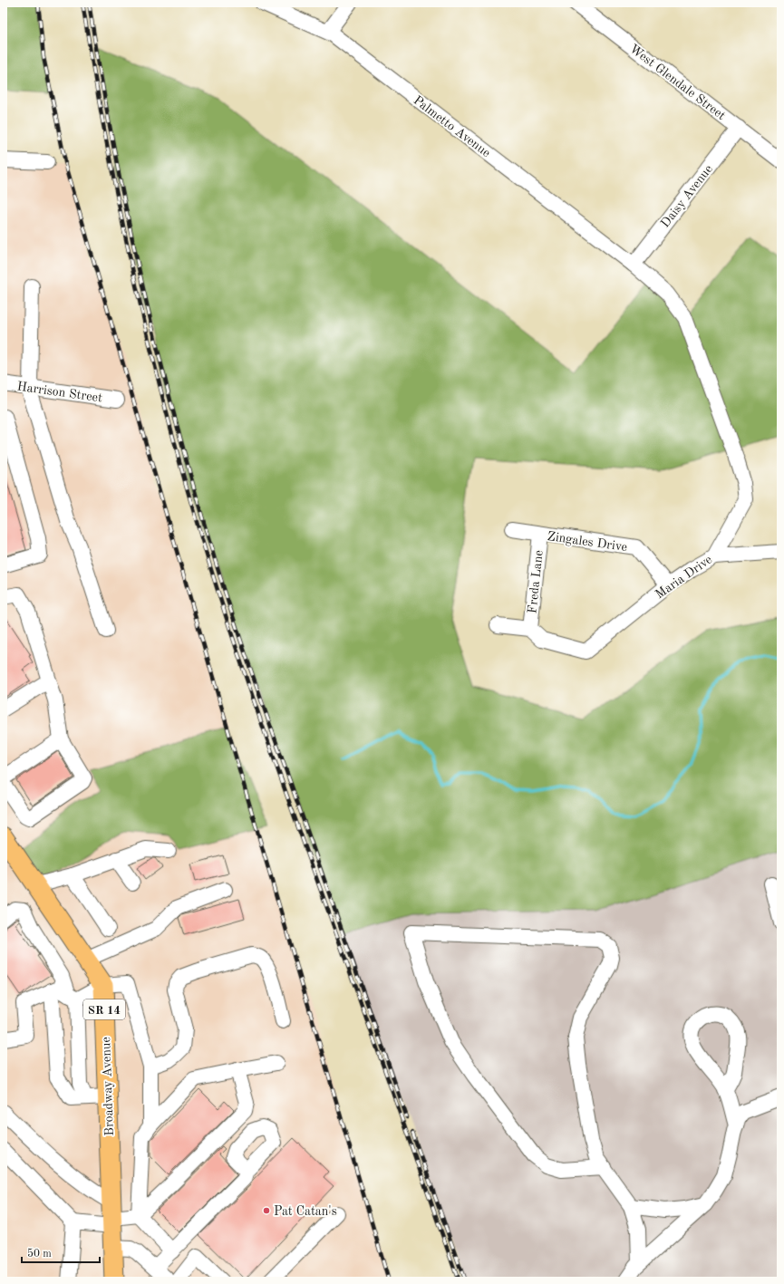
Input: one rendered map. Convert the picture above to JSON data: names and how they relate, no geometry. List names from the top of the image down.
{
  "streets": {
    "main road": ["SR 14", "Broadway Avenue"],
    "street": [
      "West Glendale Street",
      "Palmetto Avenue",
      "Daisy Avenue",
      "Harrison Street",
      "Zingales Drive",
      "Maria Drive",
      "Freda Lane"
    ]
  },
  "crossings": [
    ["West Glendale Street", "Daisy Avenue"],
    ["Palmetto Avenue", "Daisy Avenue"],
    ["Palmetto Avenue", "Maria Drive"],
    ["Daisy Avenue", "Maria Drive"],
    ["Zingales Drive", "Maria Drive"],
    ["Zingales Drive", "Freda Lane"],
    ["Maria Drive", "Freda Lane"],
    ["SR 14", "Broadway Avenue"]
  ],
  "places": ["Pat Catan's"],
  "scale_bar": "50 m"
}
